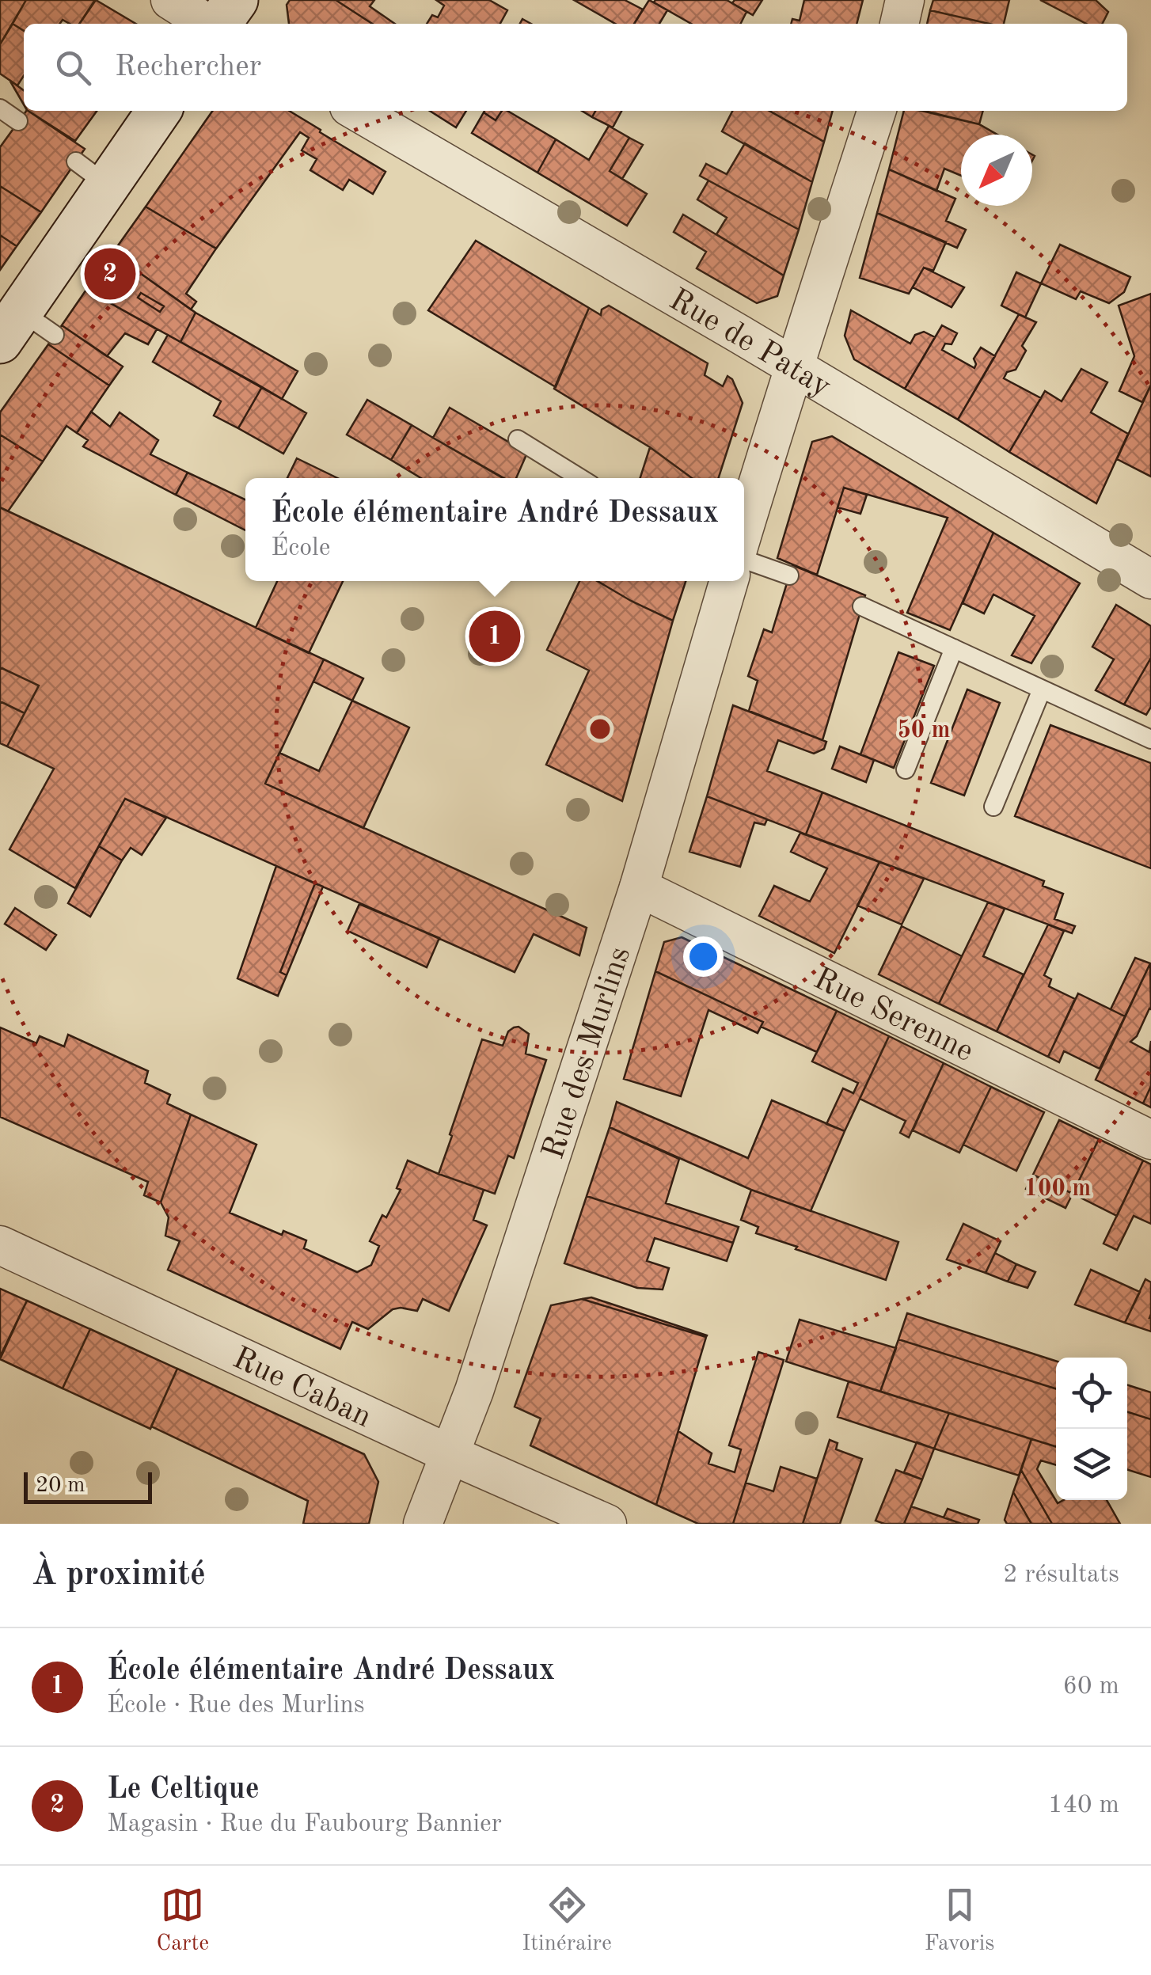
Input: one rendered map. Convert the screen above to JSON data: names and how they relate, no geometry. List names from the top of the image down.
{
  "streets": {
    "street": [
      "Rue de Patay",
      "Rue Serenne",
      "Rue des Murlins",
      "Rue Caban"
    ]
  },
  "crossings": [
    ["Rue Serenne", "Rue des Murlins"],
    ["Rue des Murlins", "Rue Caban"]
  ],
  "scale_bar": "20 m",
  "north": "bottom left",
  "page": {
    "search": "Rechercher",
    "pins": ["2", "1"],
    "popup": ["École élémentaire André Dessaux", "École"],
    "scale": "20 m",
    "heading": ["À proximité", "2 résultats"],
    "list": [
      {
        "mark": "1",
        "name": "École élémentaire André Dessaux",
        "note": "École · Rue des Murlins",
        "value": "60 m"
      },
      {
        "mark": "2",
        "name": "Le Celtique",
        "note": "Magasin · Rue du Faubourg Bannier",
        "value": "140 m"
      }
    ],
    "nav": ["Carte", "Itinéraire", "Favoris"]
  },
  "rings": ["50 m", "100 m"]
}
